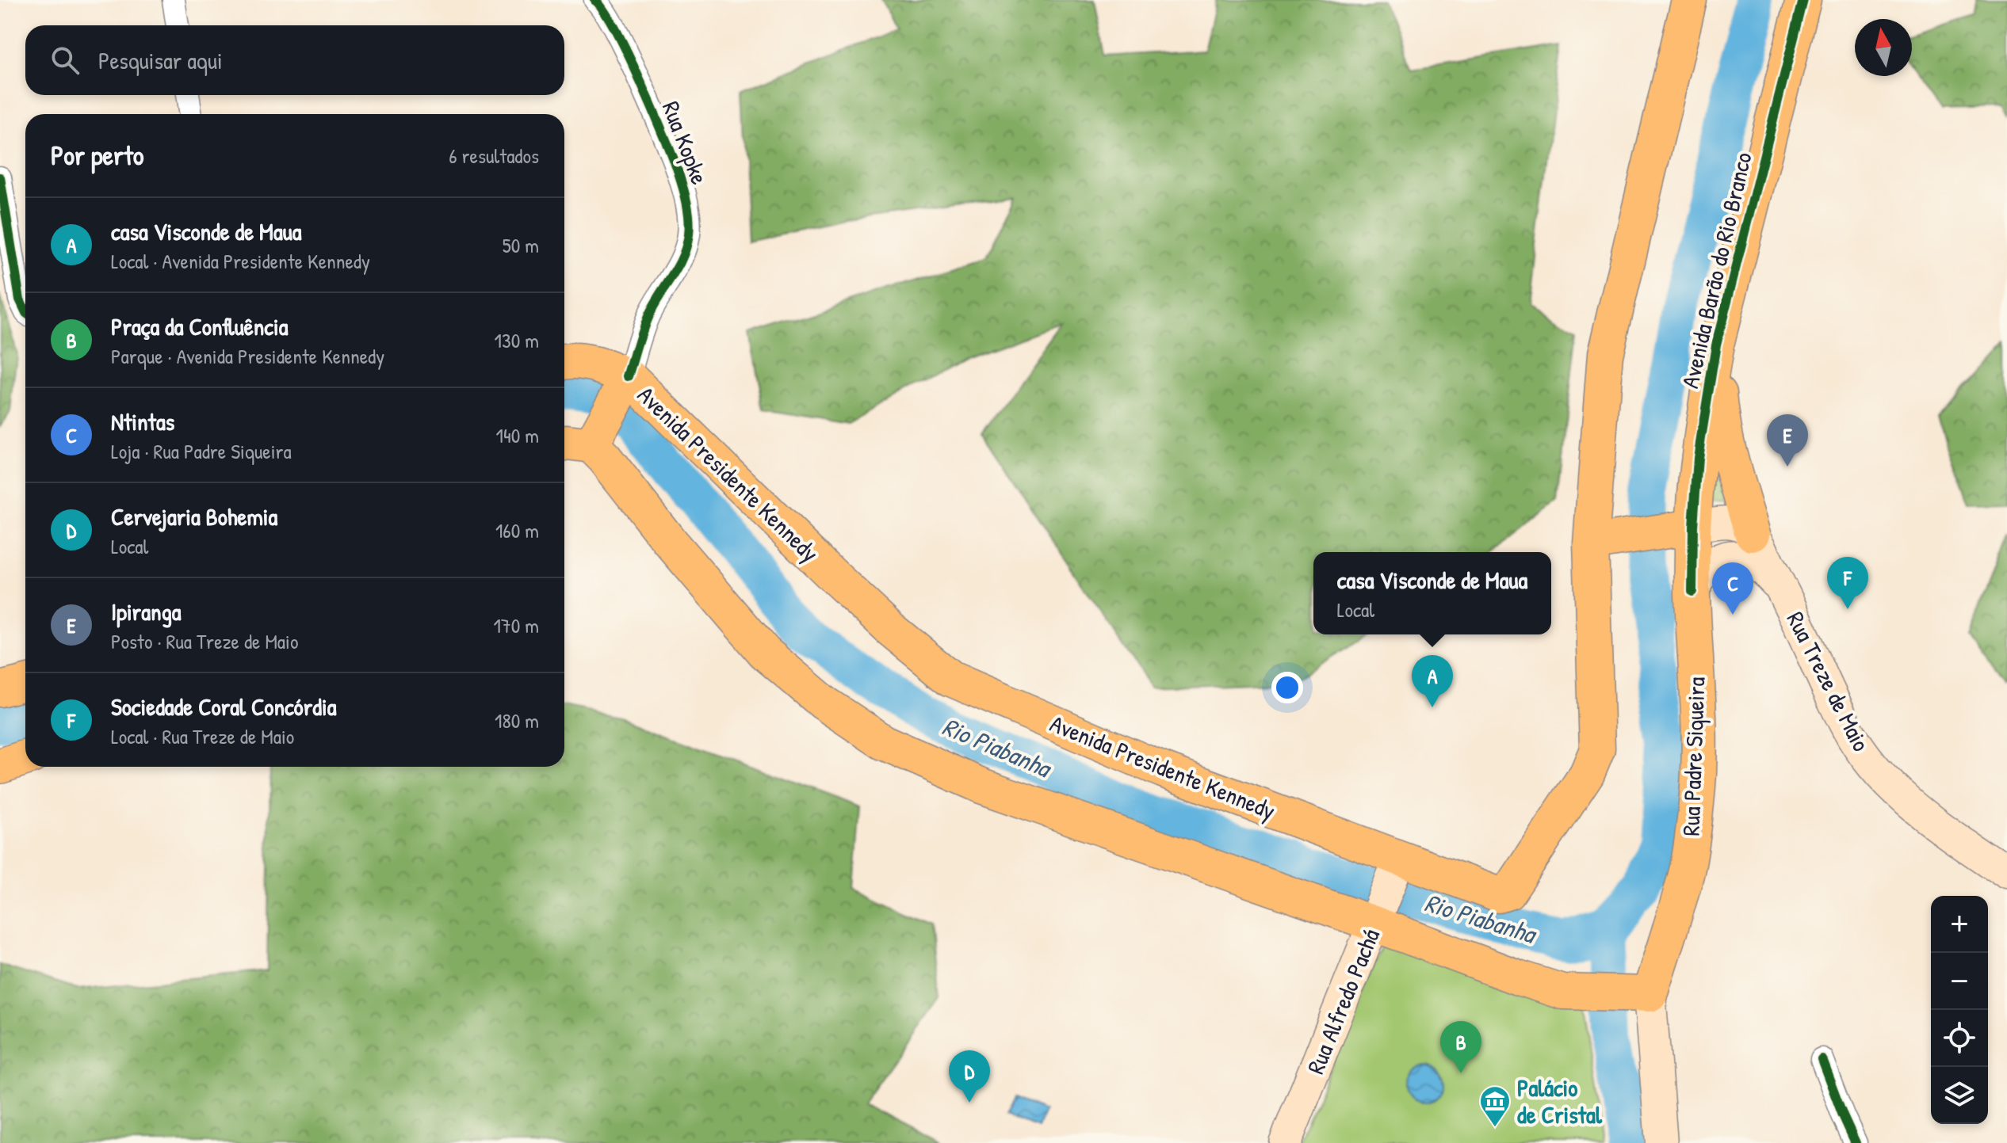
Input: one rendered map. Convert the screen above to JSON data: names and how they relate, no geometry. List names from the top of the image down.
{
  "streets": {
    "main road": [
      "Avenida Barão do Rio Branco",
      "Avenida Presidente Kennedy",
      "Rua Treze de Maio",
      "Rua Padre Siqueira",
      "Rua Alfredo Pachá"
    ],
    "street": ["Rua Kopke"]
  },
  "crossings": [
    ["Rua Kopke", "Avenida Presidente Kennedy"],
    ["Avenida Barão do Rio Branco", "Rua Padre Siqueira"],
    ["Avenida Presidente Kennedy", "Rua Alfredo Pachá"]
  ],
  "water": ["Rio Piabanha"],
  "places": {
    "museum": ["Palácio de Cristal"]
  },
  "north": "top",
  "page": {
    "search": "Pesquisar aqui",
    "heading": ["Por perto", "6 resultados"],
    "list": [
      {
        "mark": "A",
        "name": "casa Visconde de Maua",
        "note": "Local · Avenida Presidente Kennedy",
        "value": "50 m"
      },
      {
        "mark": "B",
        "name": "Praça da Confluência",
        "note": "Parque · Avenida Presidente Kennedy",
        "value": "130 m"
      },
      {
        "mark": "C",
        "name": "Ntintas",
        "note": "Loja · Rua Padre Siqueira",
        "value": "140 m"
      },
      {
        "mark": "D",
        "name": "Cervejaria Bohemia",
        "note": "Local",
        "value": "160 m"
      },
      {
        "mark": "E",
        "name": "Ipiranga",
        "note": "Posto · Rua Treze de Maio",
        "value": "170 m"
      },
      {
        "mark": "F",
        "name": "Sociedade Coral Concórdia",
        "note": "Local · Rua Treze de Maio",
        "value": "180 m"
      }
    ],
    "pins": [
      "E",
      "F",
      "C",
      "A",
      "B",
      "D"
    ],
    "popup": ["casa Visconde de Maua", "Local"],
    "map_buttons": ["+", "−"]
  }
}
